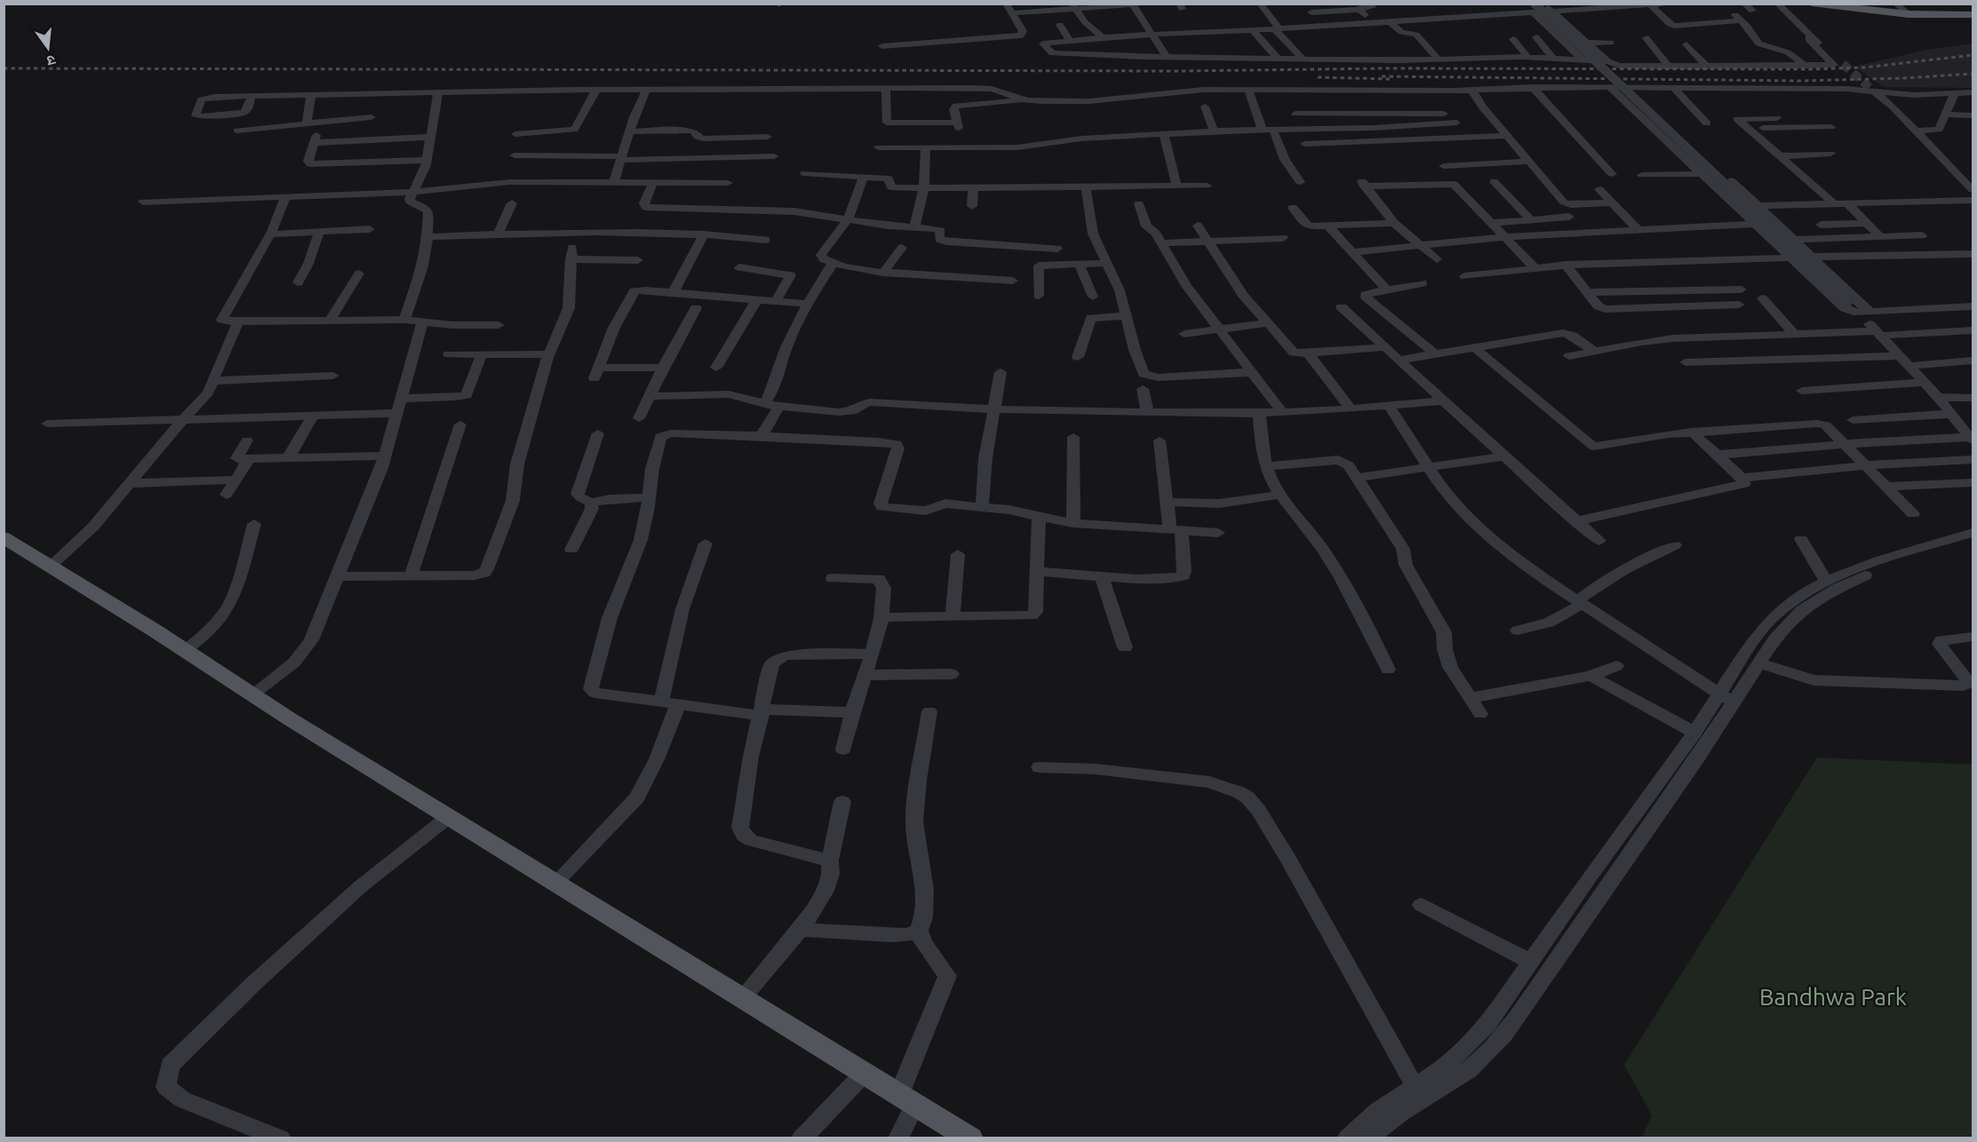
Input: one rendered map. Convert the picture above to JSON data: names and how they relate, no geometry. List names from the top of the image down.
{
  "parks": ["Bandhwa Park"],
  "north": "bottom"
}
